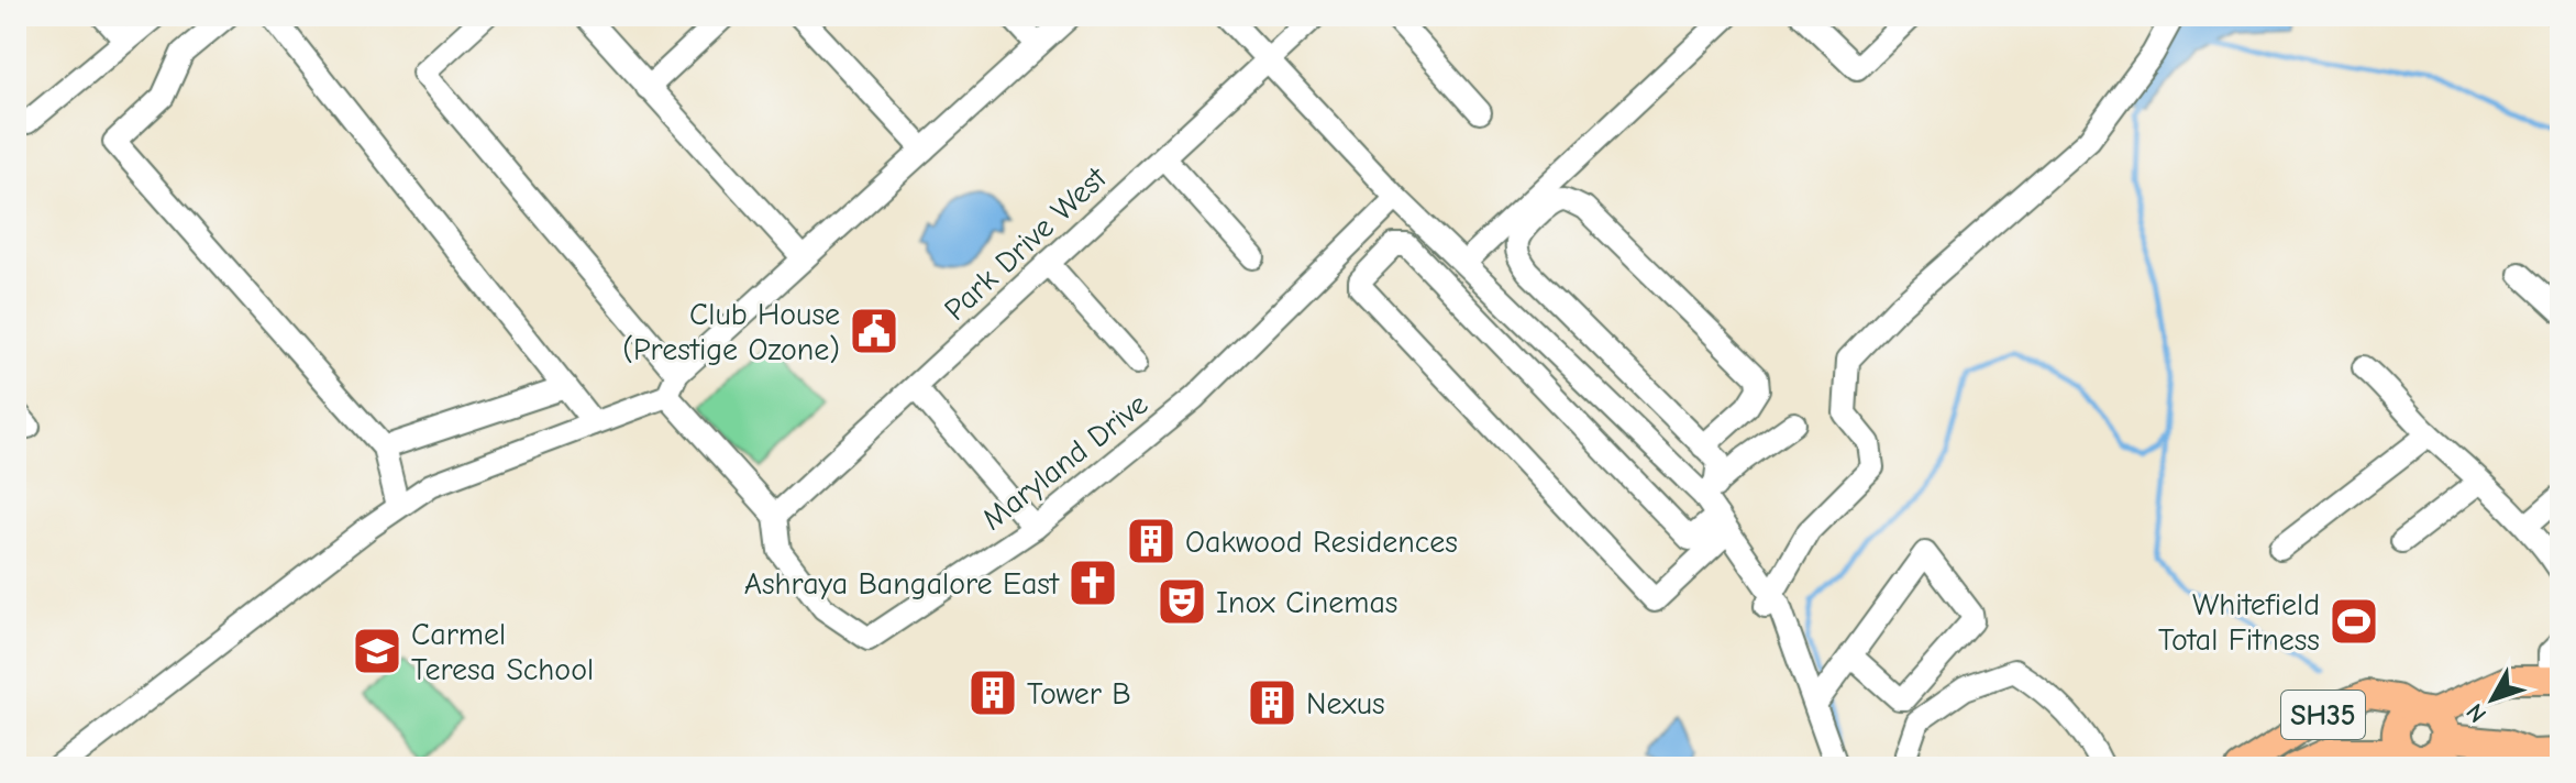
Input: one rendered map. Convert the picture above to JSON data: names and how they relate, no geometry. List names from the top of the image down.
{
  "streets": {
    "main road": ["SH35"],
    "street": ["Park Drive West", "Maryland Drive"]
  },
  "crossings": [
    ["Park Drive West", "Maryland Drive"]
  ],
  "places": {
    "public building": ["Club House (Prestige Ozone)"],
    "building": ["Oakwood Residences", "Tower B", "Nexus"],
    "church": ["Ashraya Bangalore East"],
    "theatre": ["Inox Cinemas"],
    "sports": ["Whitefield Total Fitness"],
    "school or university": ["Carmel Teresa School"]
  },
  "north": "bottom left"
}
